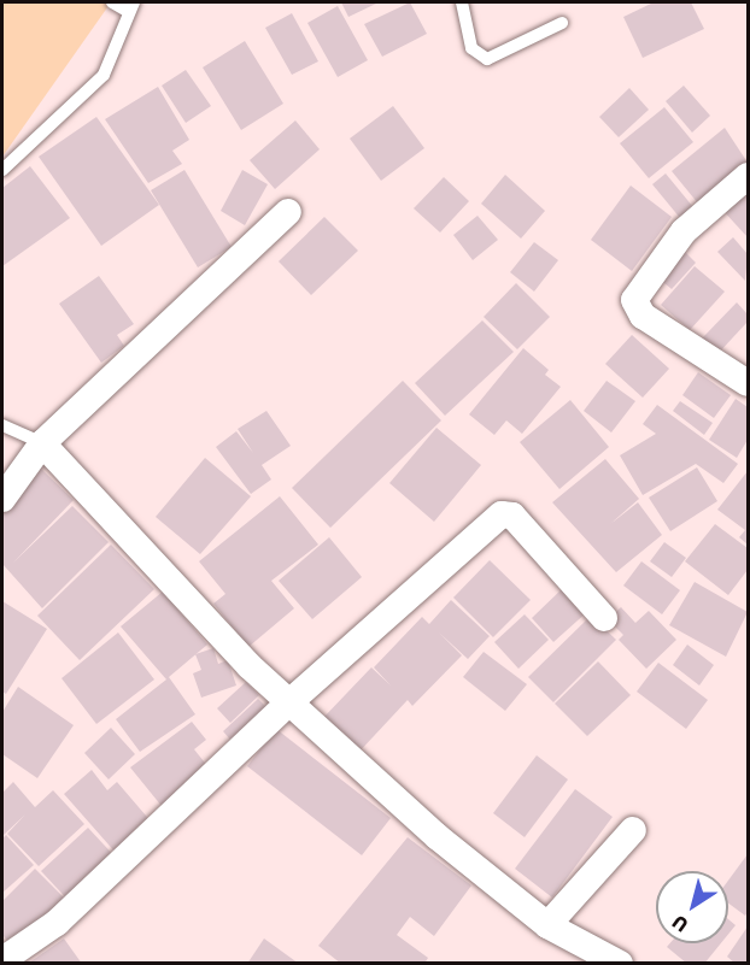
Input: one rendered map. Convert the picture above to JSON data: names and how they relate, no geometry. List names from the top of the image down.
{
  "north": "bottom left"
}
